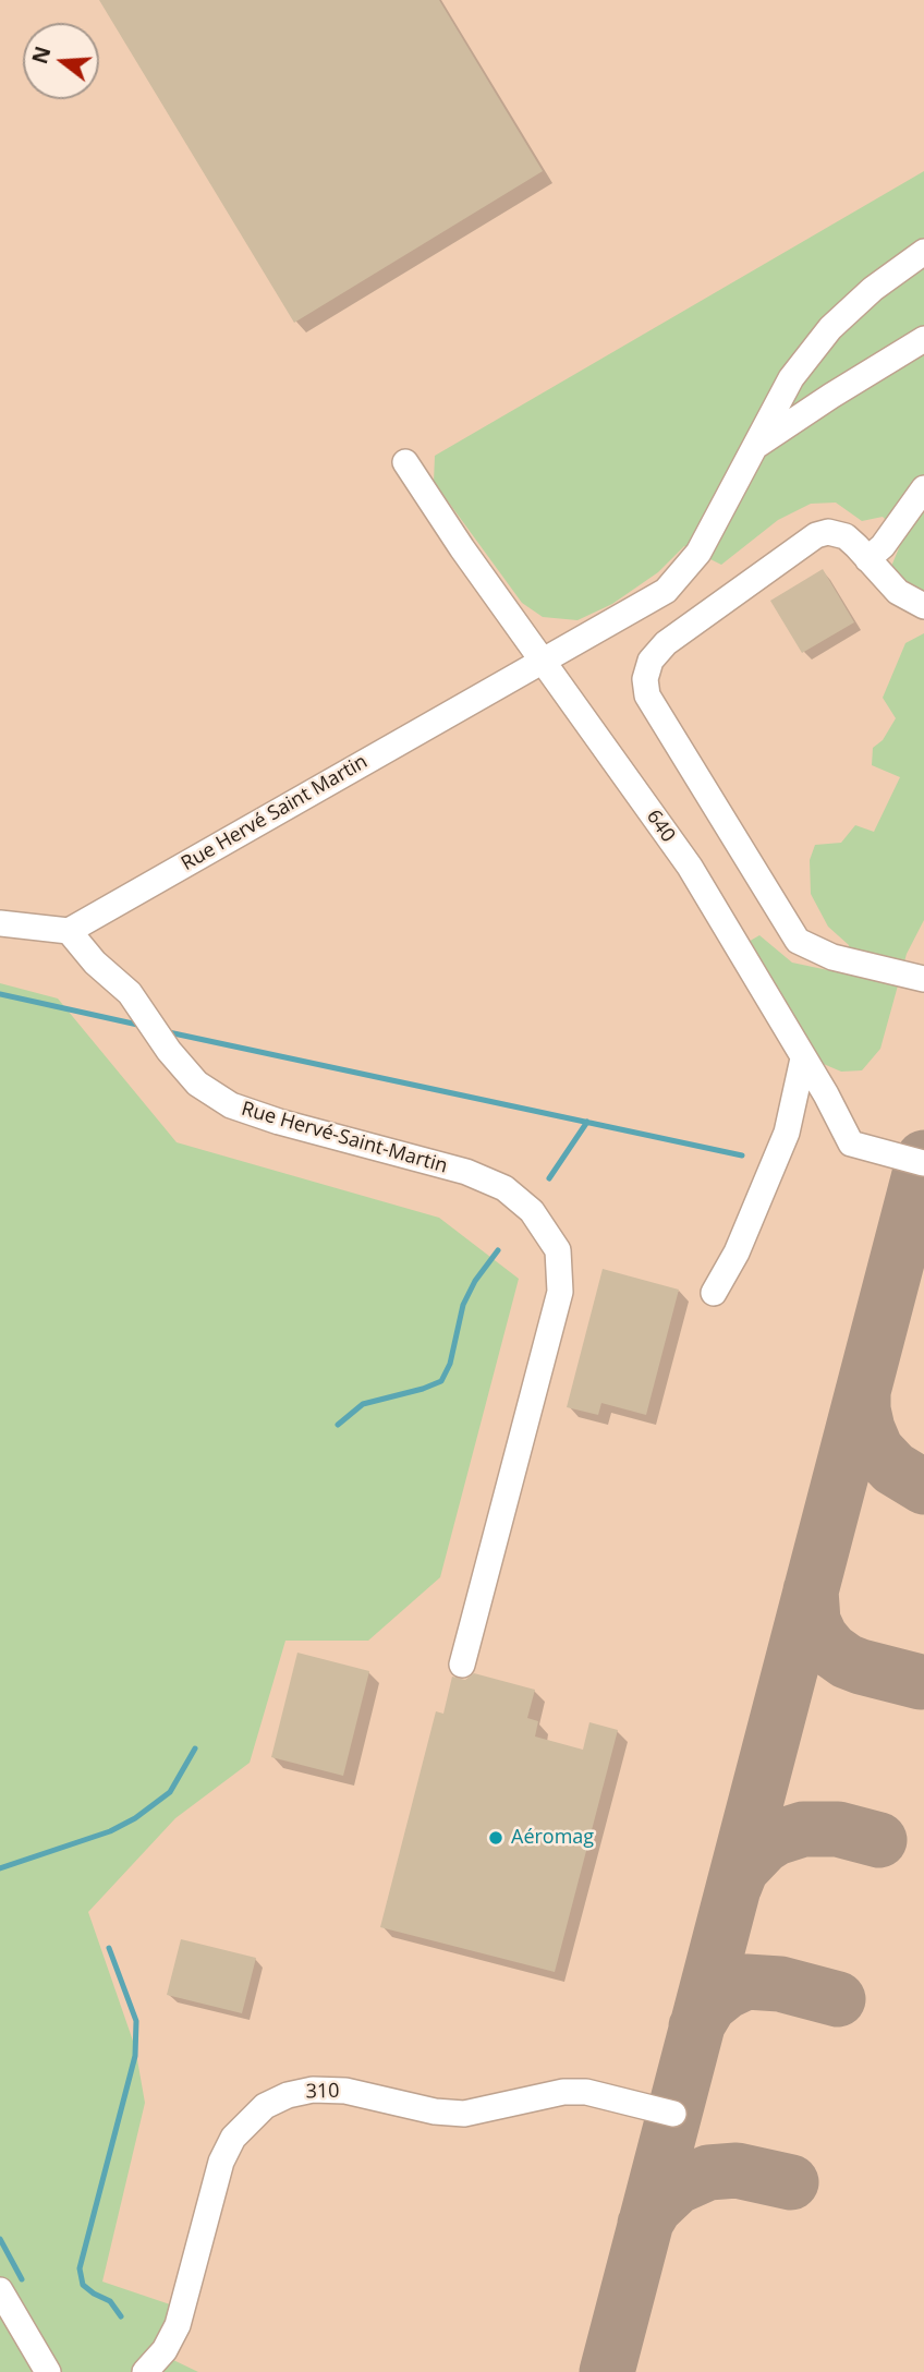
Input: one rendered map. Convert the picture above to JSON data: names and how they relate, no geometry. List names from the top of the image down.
{
  "streets": {
    "lane": [
      "Rue Hervé Saint Martin",
      "640",
      "Rue Hervé-Saint-Martin",
      "310"
    ]
  },
  "crossings": [
    ["Rue Hervé Saint Martin", "640"],
    ["Rue Hervé Saint Martin", "Rue Hervé-Saint-Martin"]
  ],
  "places": ["Aéromag"],
  "north": "left"
}
